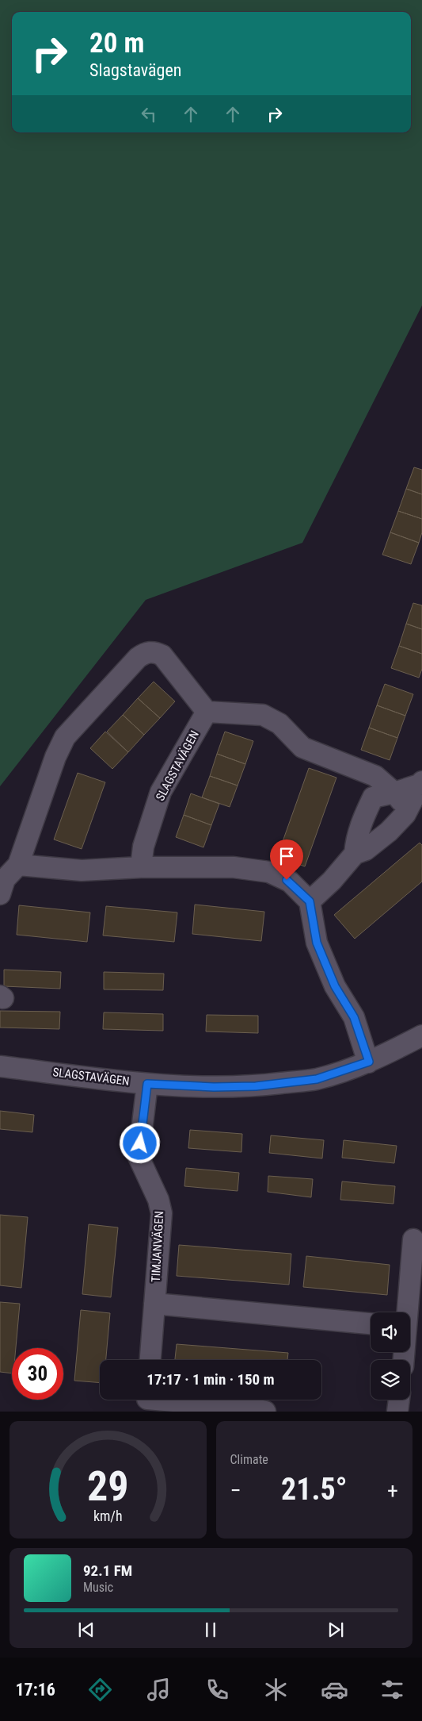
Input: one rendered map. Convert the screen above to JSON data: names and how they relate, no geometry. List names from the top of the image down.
{
  "streets": {
    "street": ["SLAGSTAVÄGEN", "TIMJANVÄGEN"]
  },
  "crossings": [
    ["SLAGSTAVÄGEN", "TIMJANVÄGEN"]
  ],
  "page": {
    "turn": ["20 m", "Slagstavägen"],
    "limit": "30",
    "trip": "17:17 · 1 min · 150 m",
    "tile": "Climate",
    "heat": ["−", "21.5°", "+"],
    "song": ["92.1 FM", "Music"],
    "tabs": "17:16",
    "gauge": ["29", "km/h"]
  }
}
